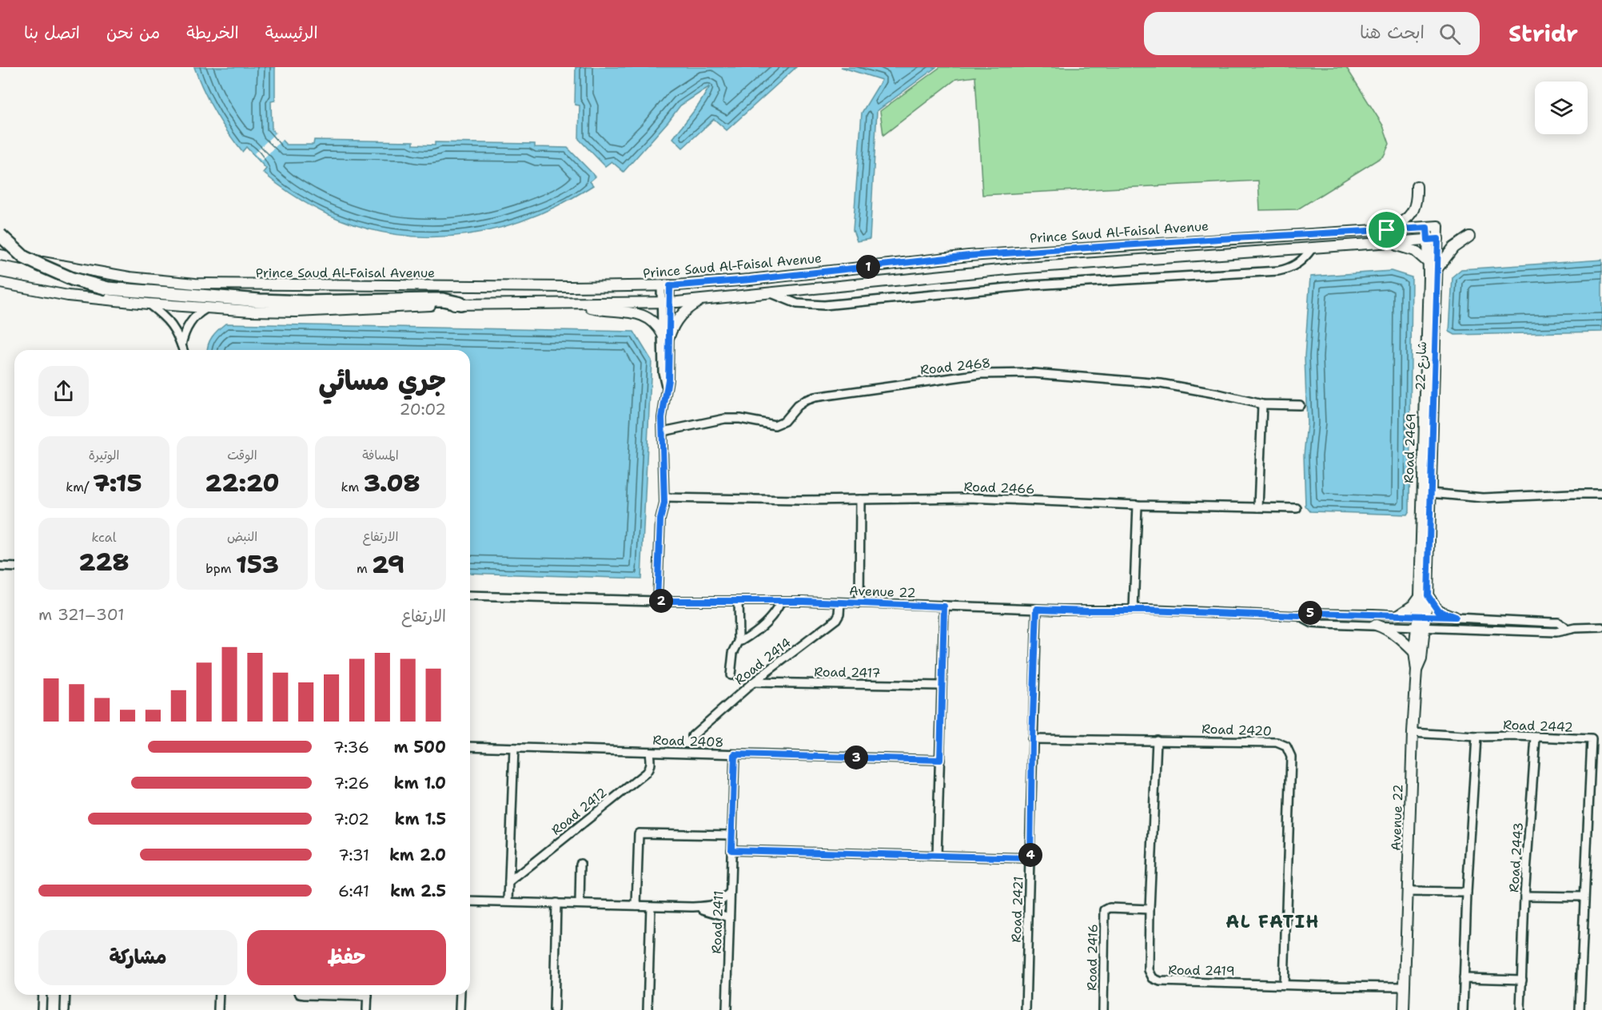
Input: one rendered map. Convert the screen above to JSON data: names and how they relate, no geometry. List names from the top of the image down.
{
  "streets": {
    "street": [
      "Prince Saud Al-Faisal Avenue",
      "Road 2468",
      "شارع 22",
      "Road 2469",
      "Road 2466",
      "Avenue 22",
      "Road 2414",
      "Road 2417",
      "Road 2442",
      "Road 2420",
      "Road 2408",
      "Road 2412",
      "Road 2443",
      "Road 2421",
      "Road 2411",
      "Road 2416",
      "Road 2419"
    ]
  },
  "crossings": [
    ["Prince Saud Al-Faisal Avenue", "Road 2469"],
    ["شارع 22", "Road 2469"],
    ["Road 2469", "Avenue 22"],
    ["Avenue 22", "Road 2414"],
    ["Avenue 22", "Road 2442"],
    ["Avenue 22", "Road 2421"],
    ["Avenue 22", "Road 2419"],
    ["Road 2414", "Road 2417"],
    ["Road 2442", "Road 2443"],
    ["Road 2420", "Road 2421"],
    ["Road 2420", "Road 2419"],
    ["Road 2408", "Road 2412"],
    ["Road 2408", "Road 2411"],
    ["Road 2416", "Road 2419"]
  ],
  "districts": ["AL FATIH"],
  "page": {
    "header": "Stridr",
    "search": "ابحث هنا",
    "nav": [
      "الرئيسية",
      "الخريطة",
      "من نحن",
      "اتصل بنا"
    ],
    "pins": [
      "1",
      "2",
      "5",
      "3",
      "4"
    ],
    "heading": ["جري مسائي", "20:02"],
    "stats": [
      ["المسافة", "3.08 km"],
      ["الوقت", "22:20"],
      ["الوتيرة", "7:15 /km"],
      ["الارتفاع", "29 m"],
      ["النبض", "153 bpm"],
      ["kcal", "228"]
    ],
    "chart": ["الارتفاع", "301–321 m"],
    "list": [
      {
        "name": "500 m",
        "note": "7:36"
      },
      {
        "name": "1.0 km",
        "note": "7:26"
      },
      {
        "name": "1.5 km",
        "note": "7:02"
      },
      {
        "name": "2.0 km",
        "note": "7:31"
      },
      {
        "name": "2.5 km",
        "note": "6:41"
      }
    ],
    "buttons": ["حفظ", "مشاركة"]
  }
}
